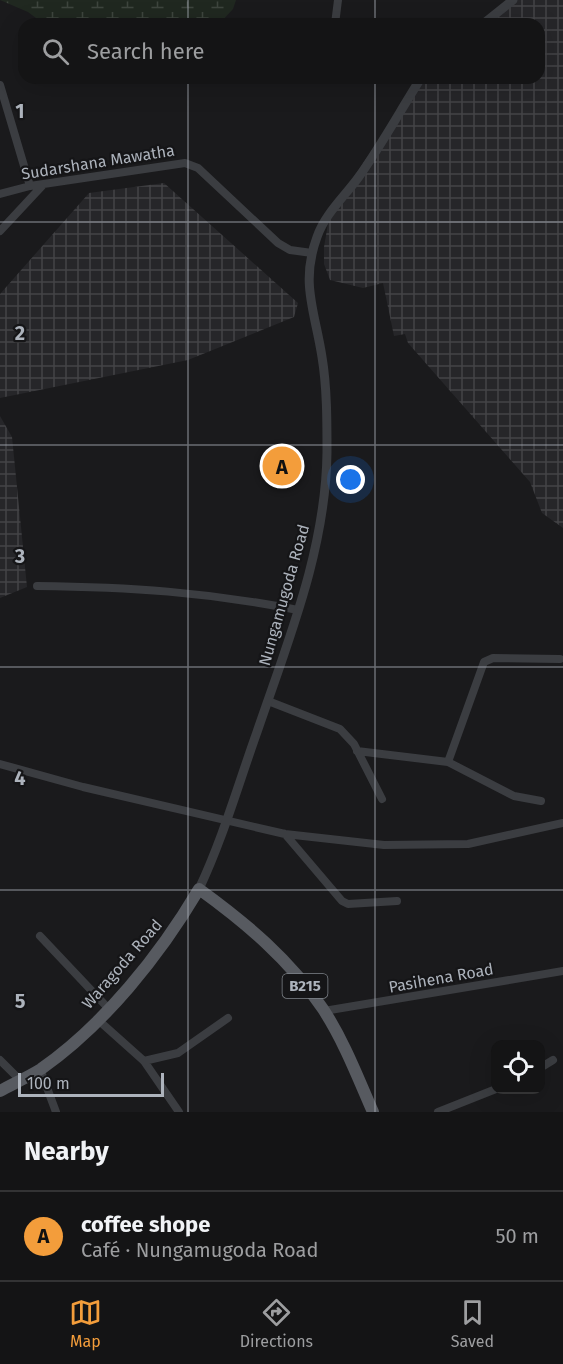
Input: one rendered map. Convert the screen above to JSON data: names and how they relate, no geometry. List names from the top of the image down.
{
  "streets": {
    "main road": ["Waragoda Road", "B215"],
    "street": ["Sudarshana Mawatha", "Nungamugoda Road", "Pasihena Road"]
  },
  "crossings": [
    ["Sudarshana Mawatha", "Nungamugoda Road"],
    ["Nungamugoda Road", "Waragoda Road"],
    ["Nungamugoda Road", "B215"],
    ["Waragoda Road", "B215"],
    ["Pasihena Road", "B215"]
  ],
  "scale_bar": "100 m",
  "page": {
    "search": "Search here",
    "pins": "A",
    "scale": "100 m",
    "heading": "Nearby",
    "list": [
      {
        "mark": "A",
        "name": "coffee shope",
        "note": "Café · Nungamugoda Road",
        "value": "50 m"
      }
    ],
    "nav": ["Map", "Directions", "Saved"]
  },
  "grid": {
    "rows": [
      "1",
      "2",
      "3",
      "4",
      "5"
    ]
  }
}
